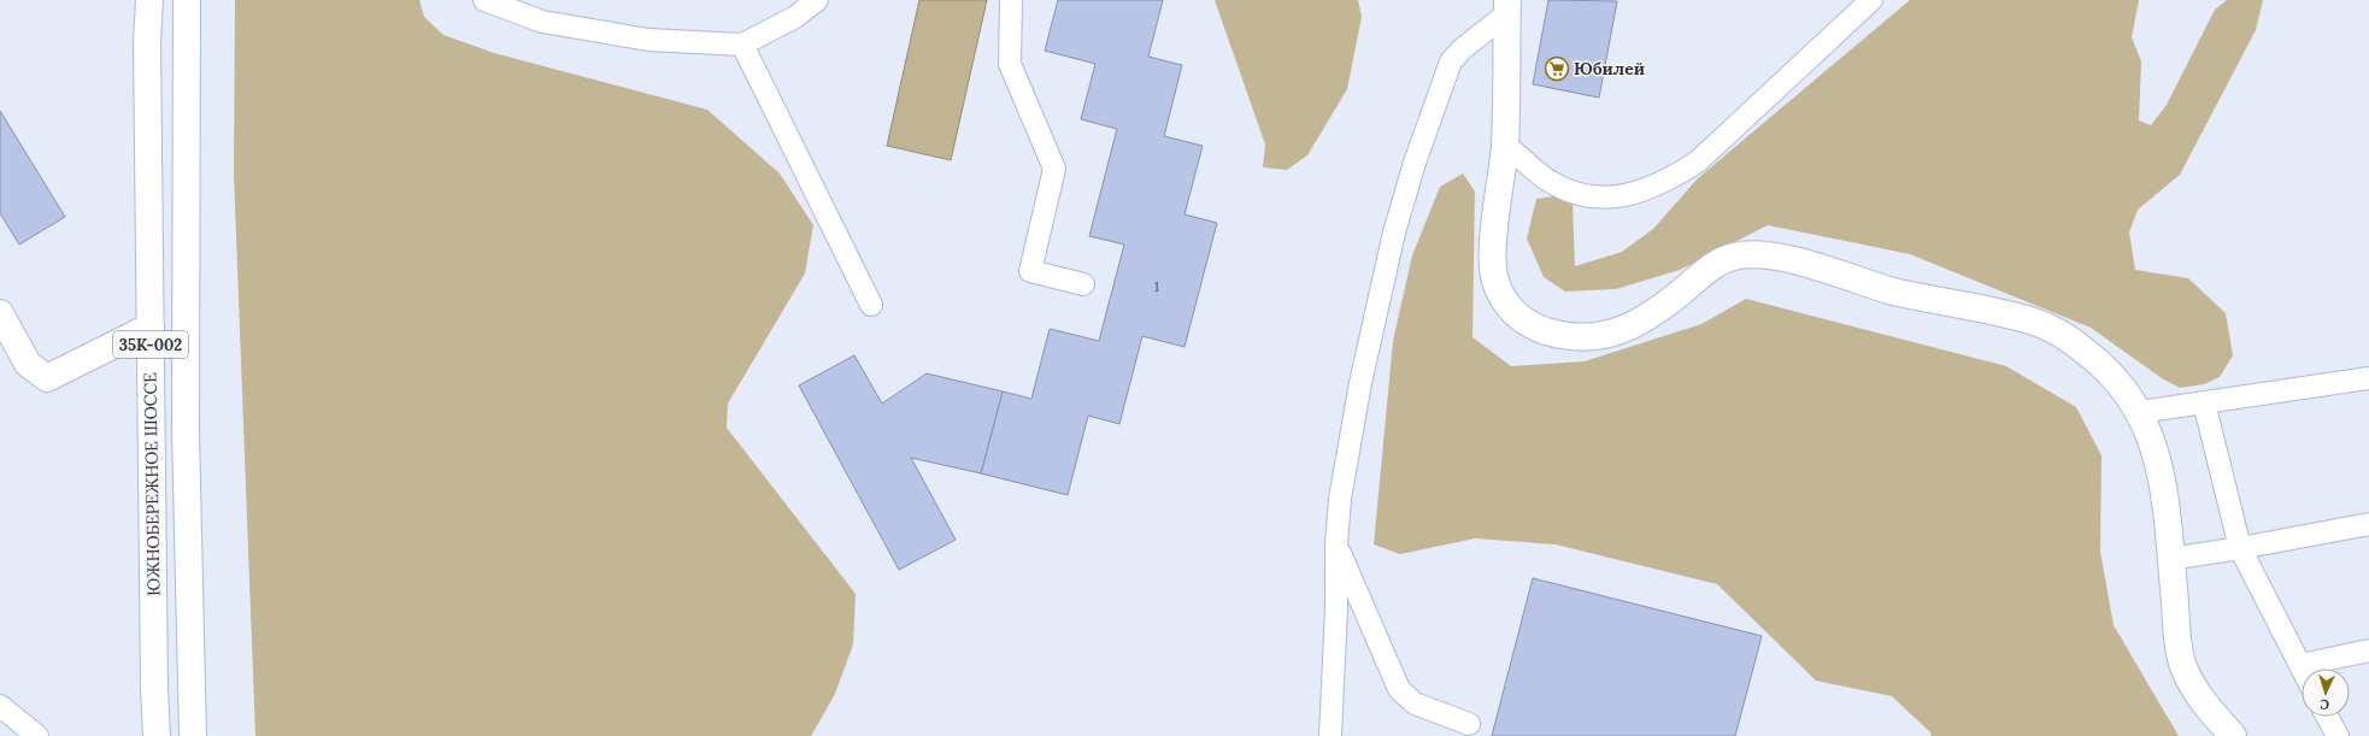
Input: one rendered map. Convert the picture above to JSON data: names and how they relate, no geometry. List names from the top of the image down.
{
  "streets": {
    "main road": ["35К-002", "ЮЖНОБЕРЕЖНОЕ ШОССЕ"]
  },
  "places": {
    "supermarket": ["Юбилей"]
  },
  "house_numbers": ["1"],
  "north": "bottom"
}
